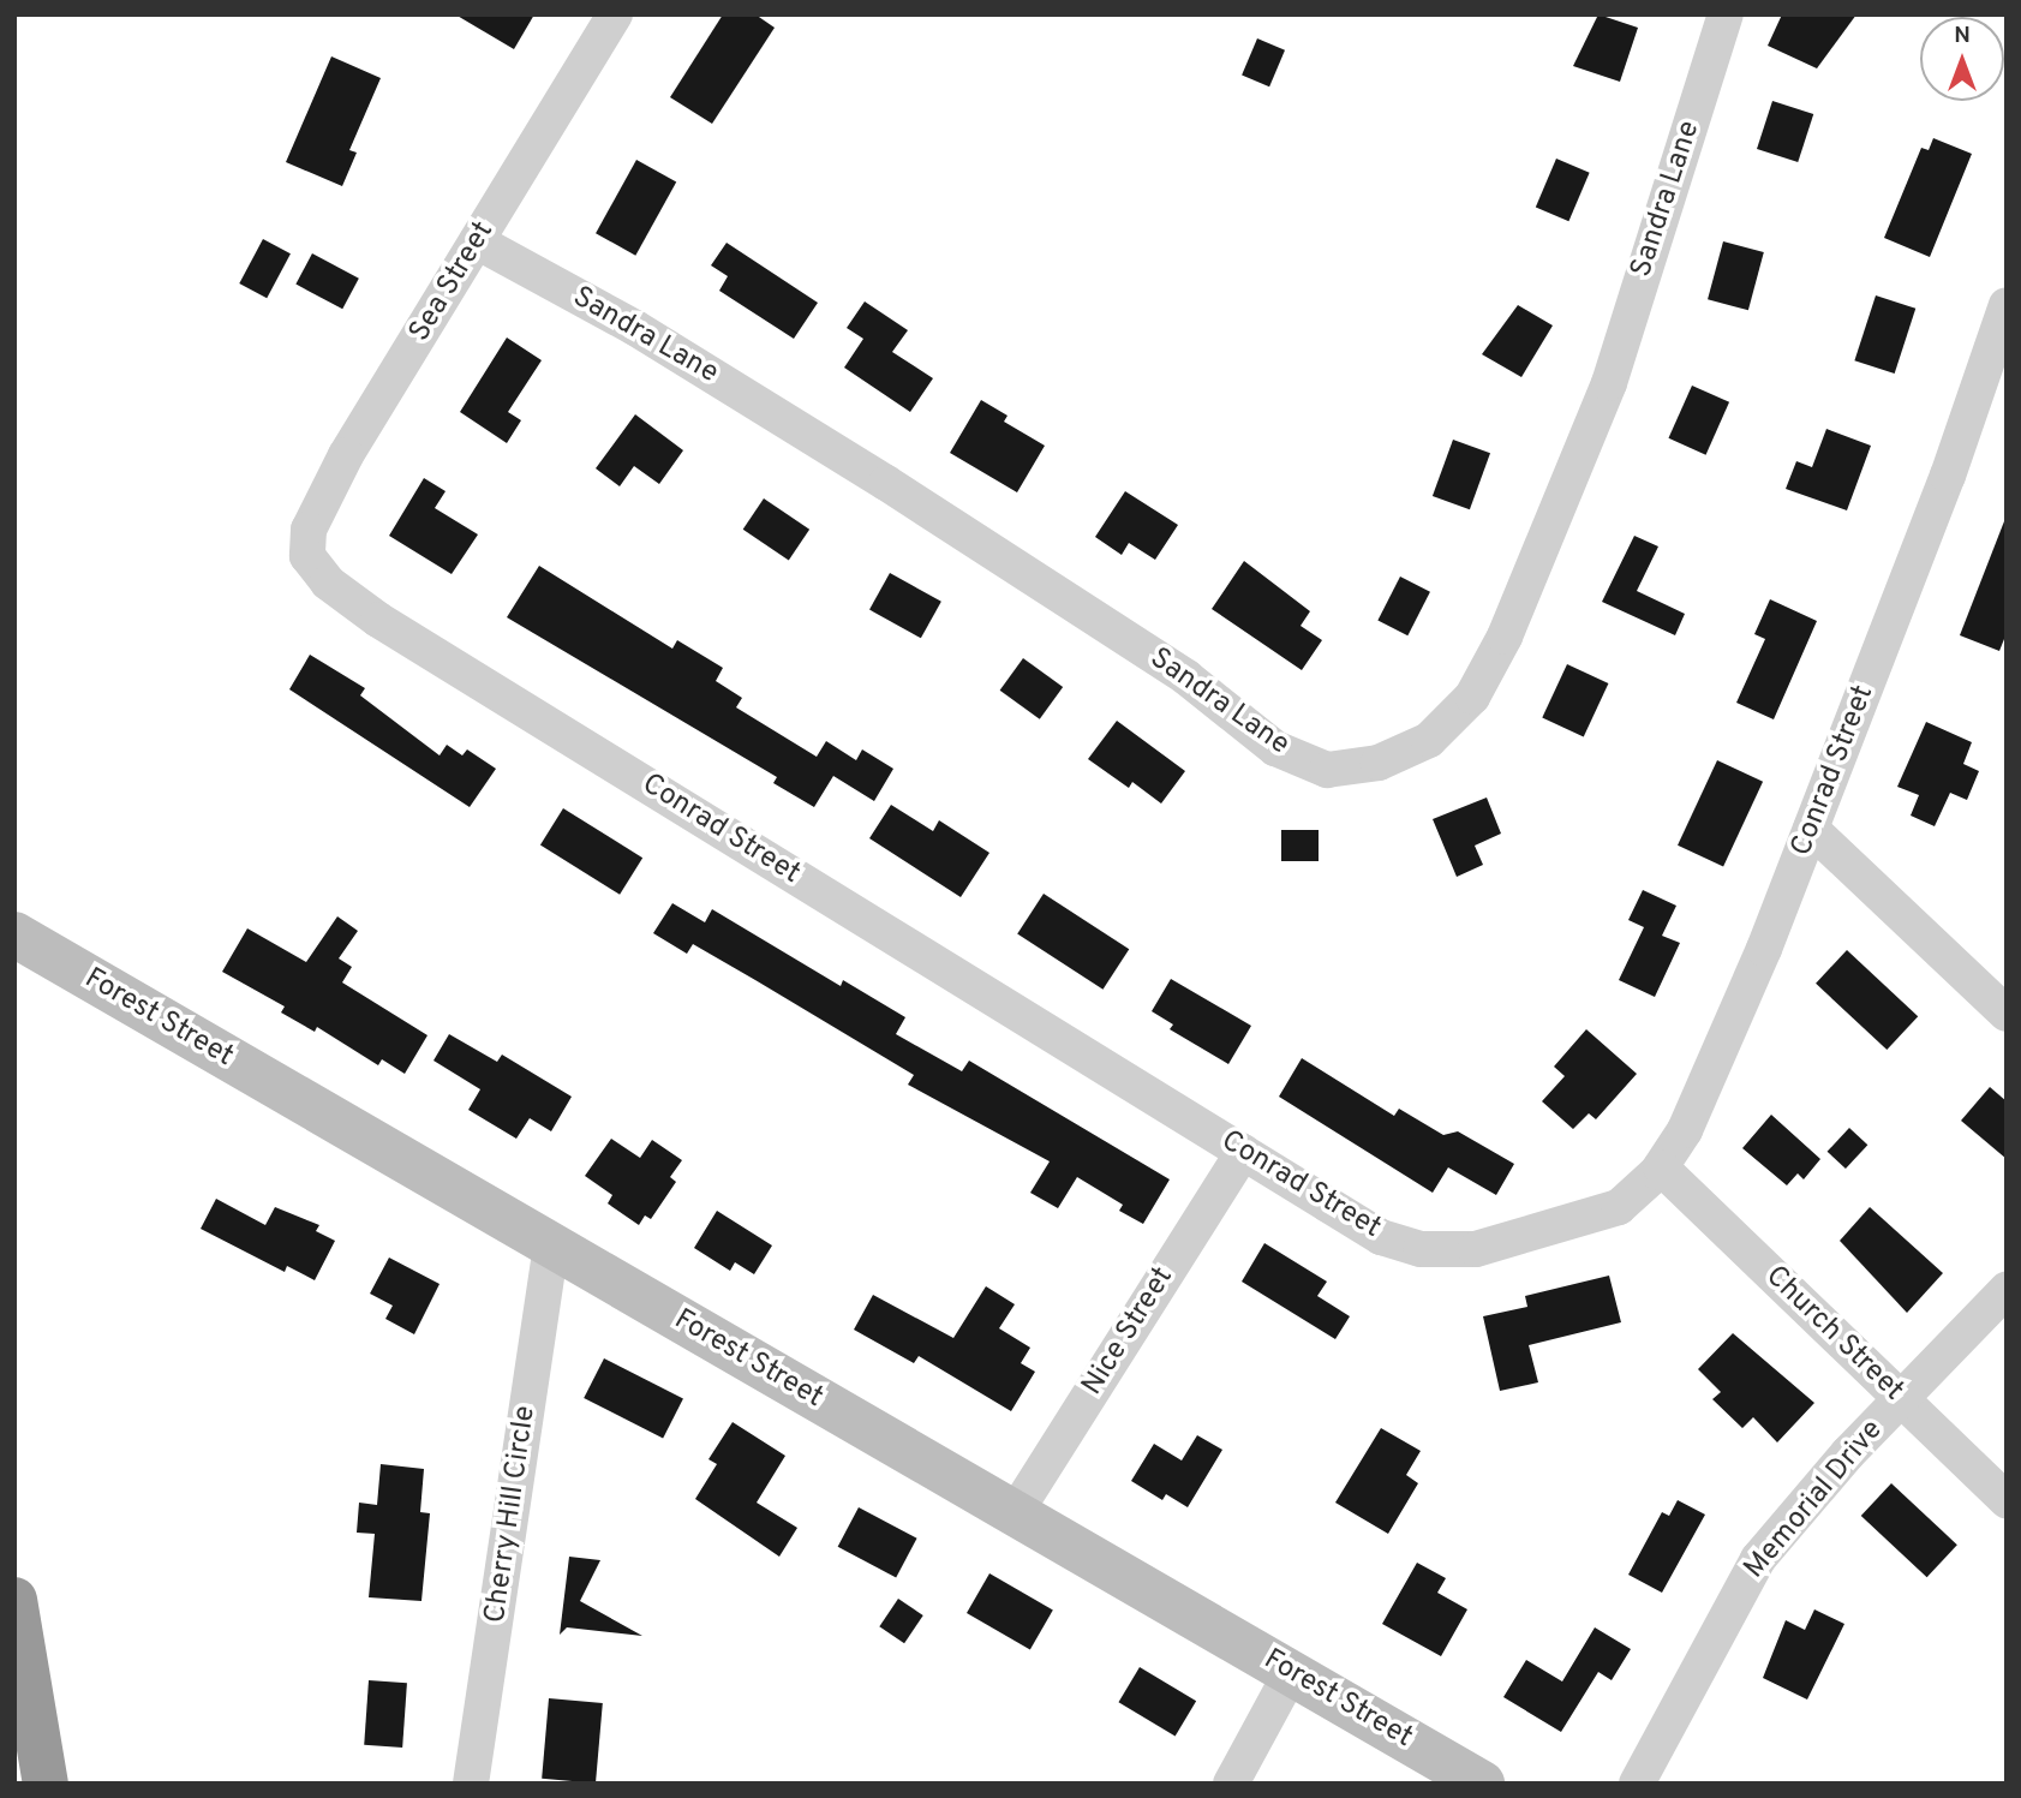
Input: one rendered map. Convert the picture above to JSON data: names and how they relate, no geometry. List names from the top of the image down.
{
  "streets": {
    "street": [
      "Sandra Lane",
      "Sea Street",
      "Conrad Street",
      "Forest Street",
      "Nice Street",
      "Church Street",
      "Memorial Drive",
      "Cherry Hill Circle"
    ]
  },
  "crossings": [
    ["Sandra Lane", "Sea Street"],
    ["Sea Street", "Conrad Street"],
    ["Conrad Street", "Nice Street"],
    ["Conrad Street", "Church Street"],
    ["Forest Street", "Nice Street"],
    ["Forest Street", "Cherry Hill Circle"],
    ["Church Street", "Memorial Drive"]
  ],
  "north": "top"
}
